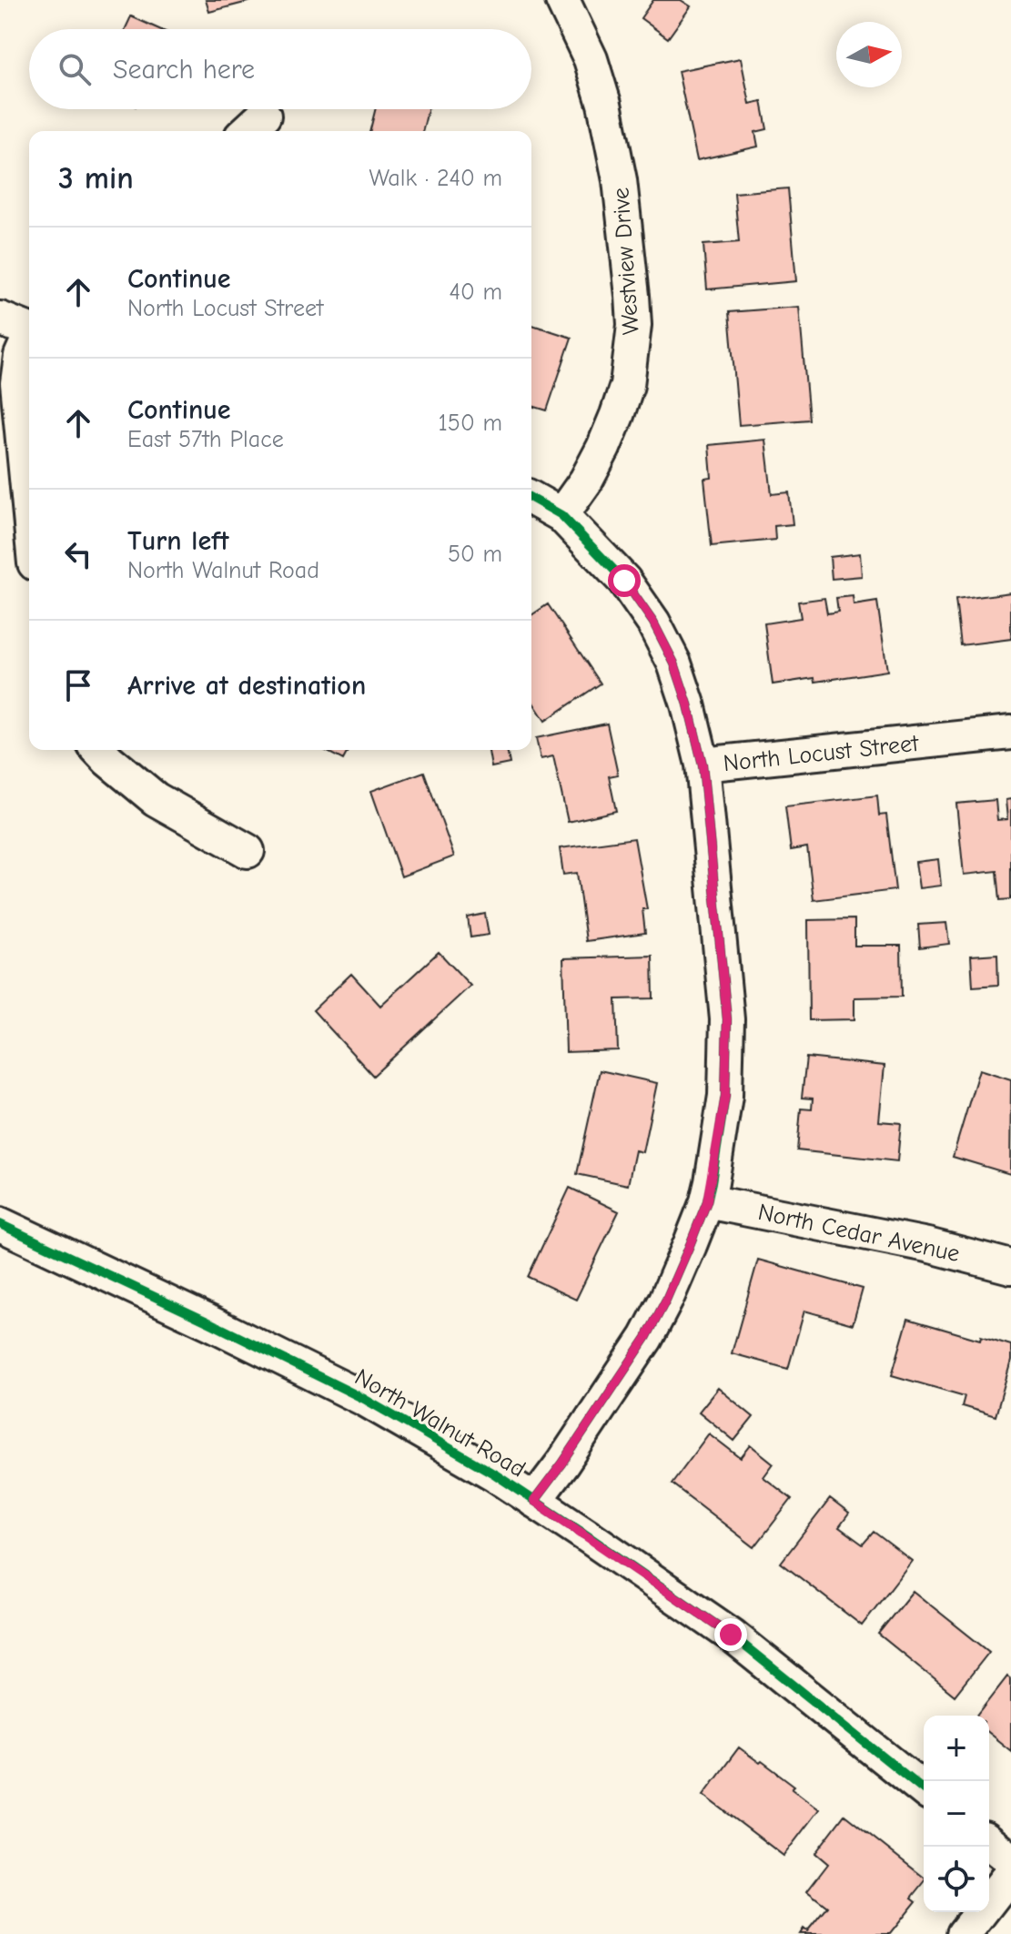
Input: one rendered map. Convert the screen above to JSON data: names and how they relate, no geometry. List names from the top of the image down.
{
  "streets": {
    "street": [
      "Westview Drive",
      "North Locust Street",
      "North Cedar Avenue",
      "North Walnut Road"
    ]
  },
  "crossings": [
    ["Westview Drive", "North Locust Street"]
  ],
  "north": "right",
  "page": {
    "search": "Search here",
    "heading": ["3 min", "Walk · 240 m"],
    "list": [
      ["Continue", "North Locust Street", "40 m"],
      ["Continue", "East 57th Place", "150 m"],
      ["Turn left", "North Walnut Road", "50 m"],
      "Arrive at destination"
    ],
    "map_buttons": ["+", "−"]
  }
}
